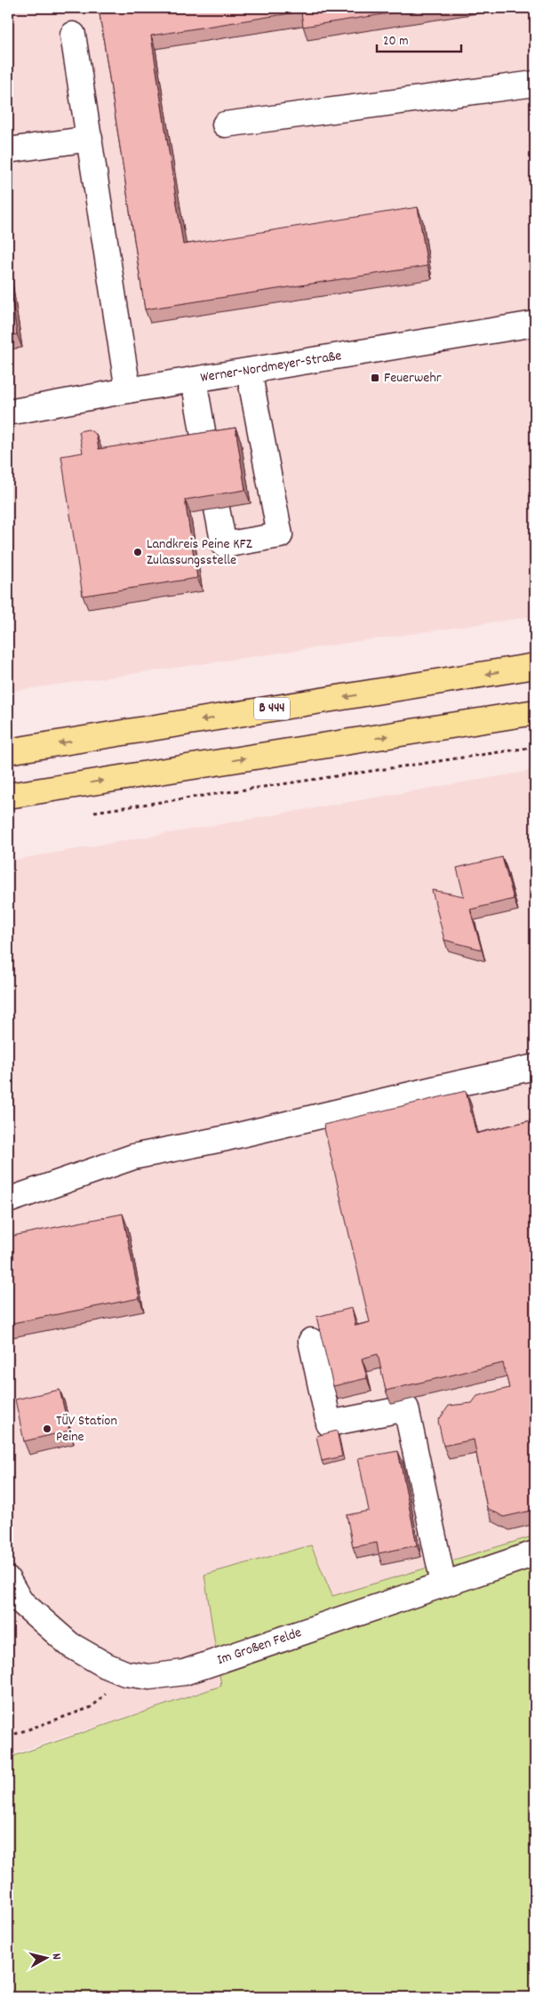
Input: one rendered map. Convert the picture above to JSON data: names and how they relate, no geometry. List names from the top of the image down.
{
  "streets": {
    "highway": ["B 444"],
    "street": ["Werner-Nordmeyer-Straße", "Im Großen Felde"]
  },
  "places": {
    "transit": ["Feuerwehr"],
    "other": ["Landkreis Peine KFZ Zulassungsstelle", "TÜV Station Peine"]
  },
  "scale_bar": "20 m",
  "north": "right"
}
